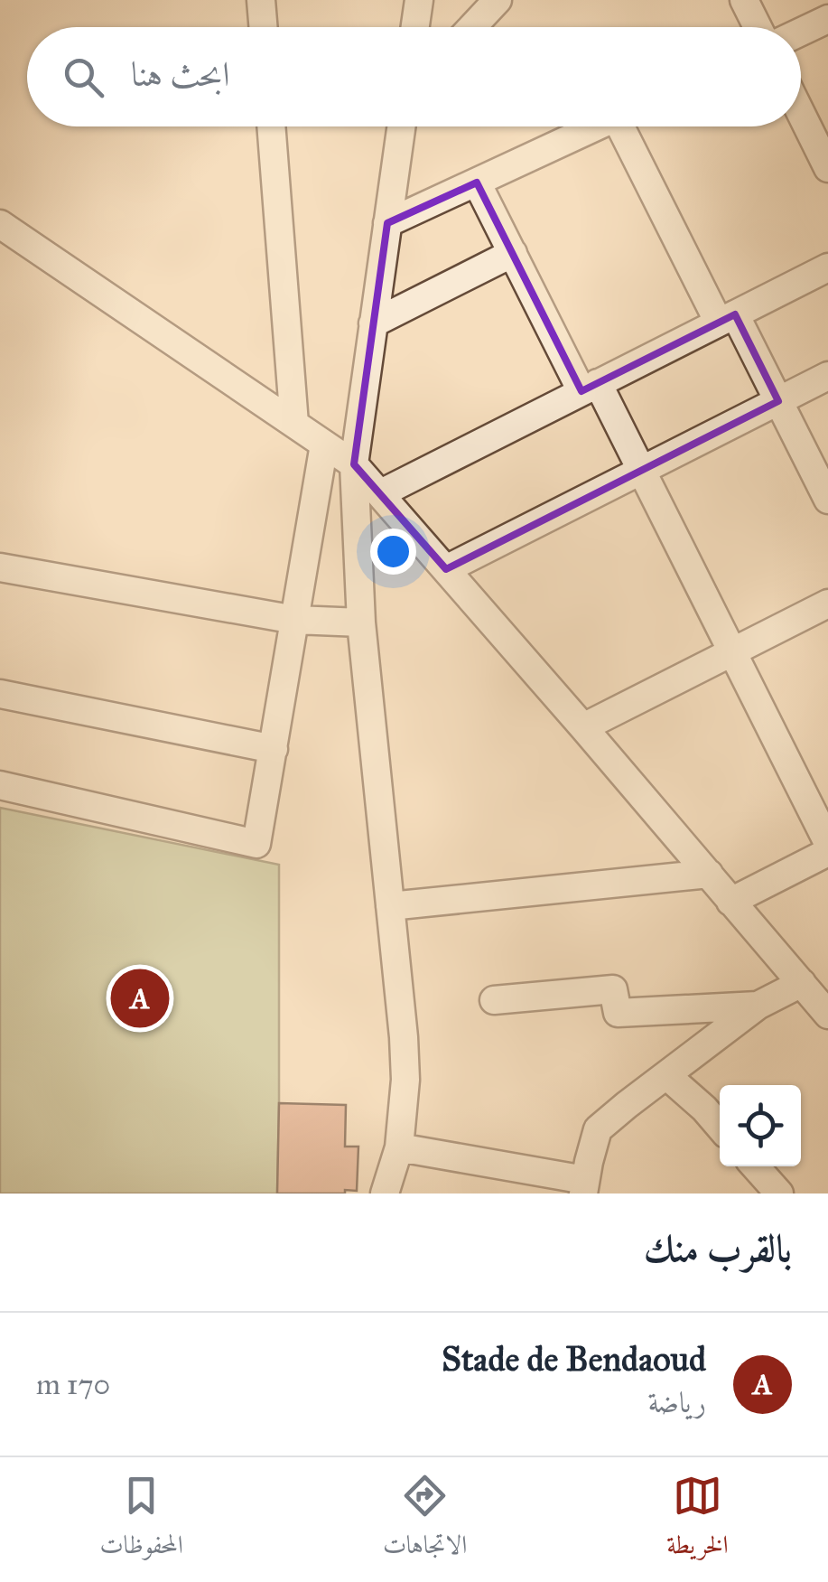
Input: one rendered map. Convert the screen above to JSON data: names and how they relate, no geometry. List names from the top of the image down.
{
  "page": {
    "search": "ابحث هنا",
    "pins": "A",
    "heading": "بالقرب منك",
    "list": [
      {
        "mark": "A",
        "name": "Stade de Bendaoud",
        "note": "رياضة",
        "value": "170 m"
      }
    ],
    "nav": ["الخريطة", "الاتجاهات", "المحفوظات"]
  }
}
